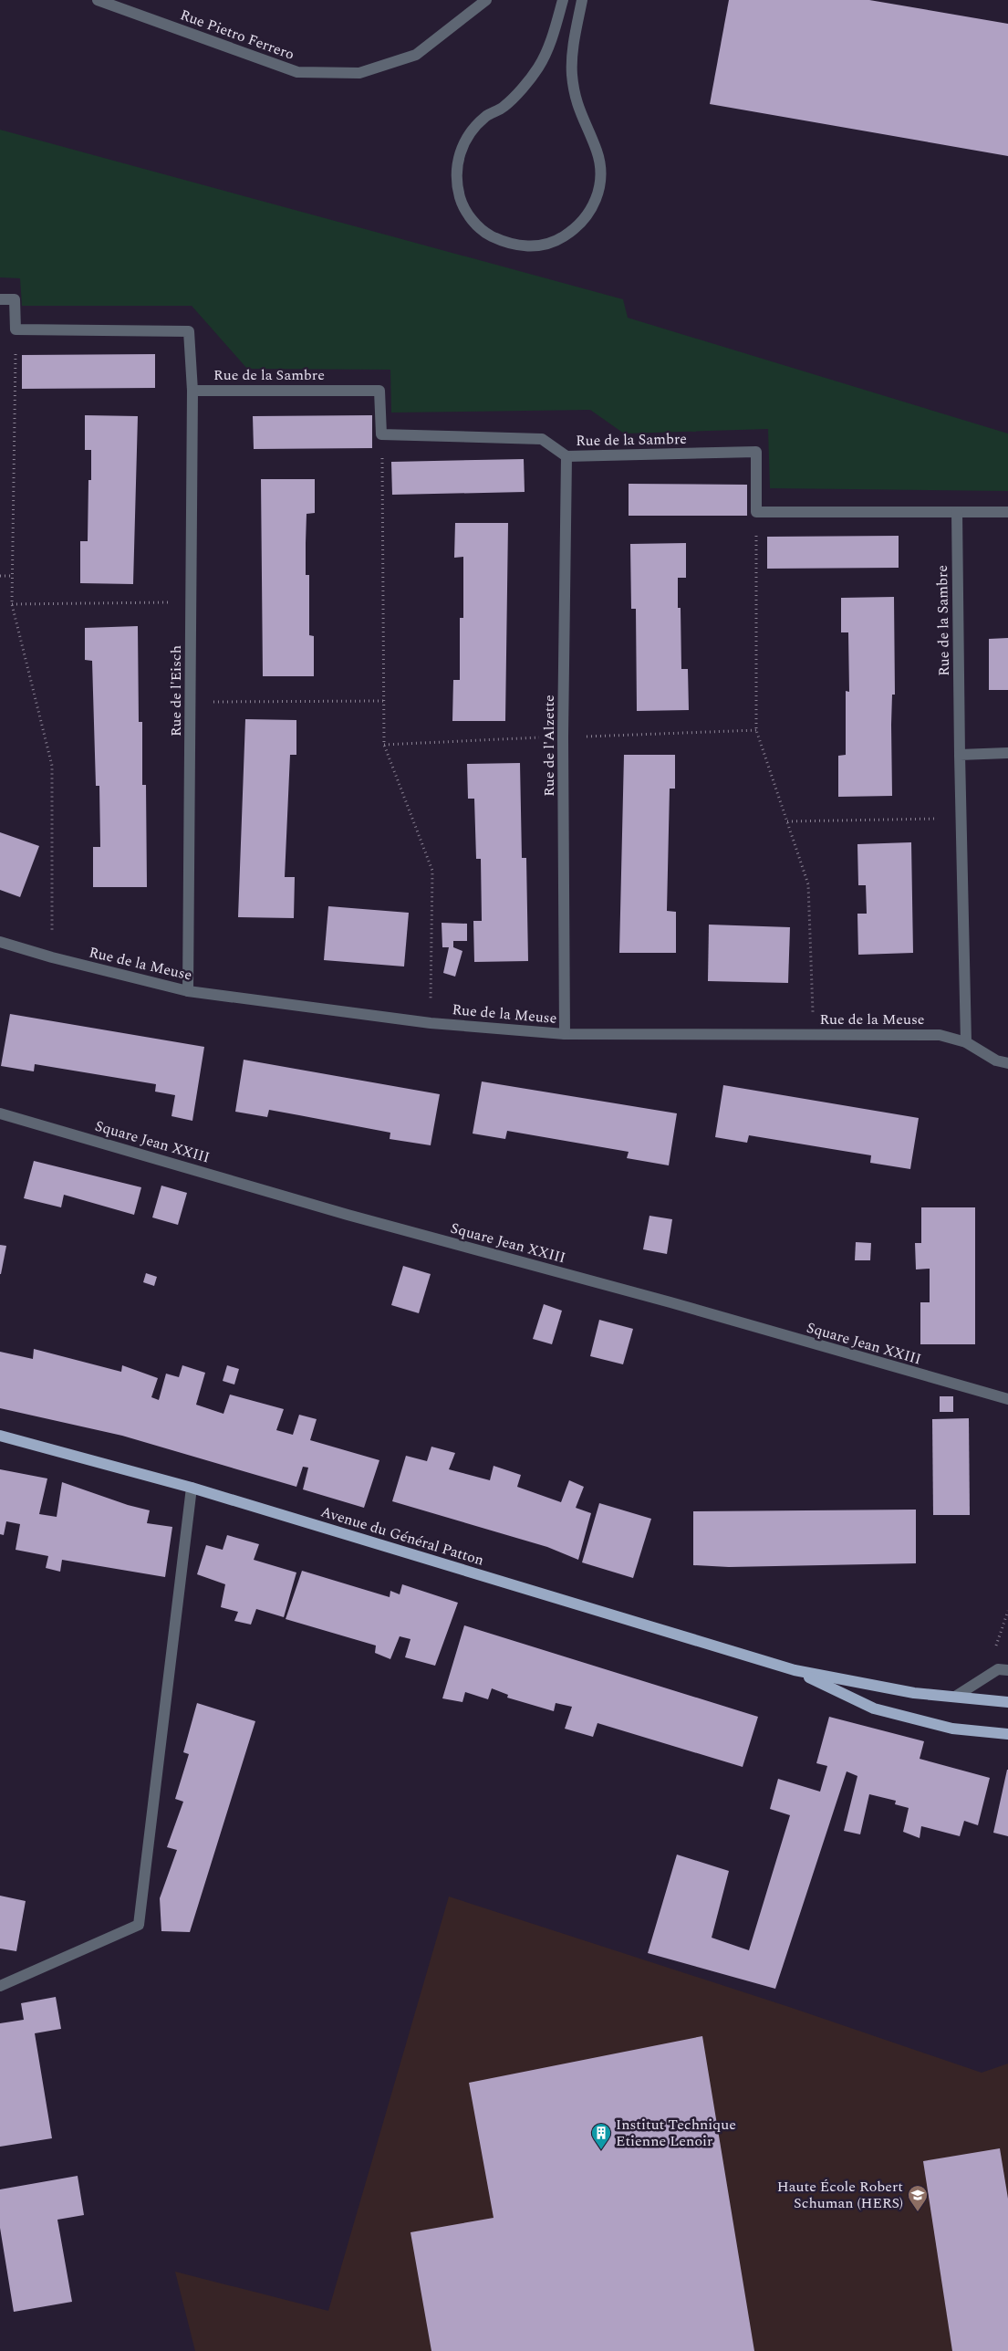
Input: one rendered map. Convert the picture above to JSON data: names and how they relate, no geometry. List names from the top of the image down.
{
  "streets": {
    "main road": ["Avenue du Général Patton"],
    "street": [
      "Rue Pietro Ferrero",
      "Rue de la Sambre",
      "Rue de l'Eisch",
      "Rue de l'Alzette",
      "Rue de la Meuse",
      "Square Jean XXIII"
    ]
  },
  "crossings": [
    ["Rue de la Sambre", "Rue de l'Eisch"],
    ["Rue de la Sambre", "Rue de l'Alzette"],
    ["Rue de la Sambre", "Rue de la Meuse"],
    ["Rue de l'Eisch", "Rue de la Meuse"],
    ["Rue de l'Alzette", "Rue de la Meuse"]
  ],
  "places": {
    "building": ["Institut Technique Etienne Lenoir"],
    "school or university": ["Haute École Robert Schuman (HERS)"]
  }
}
